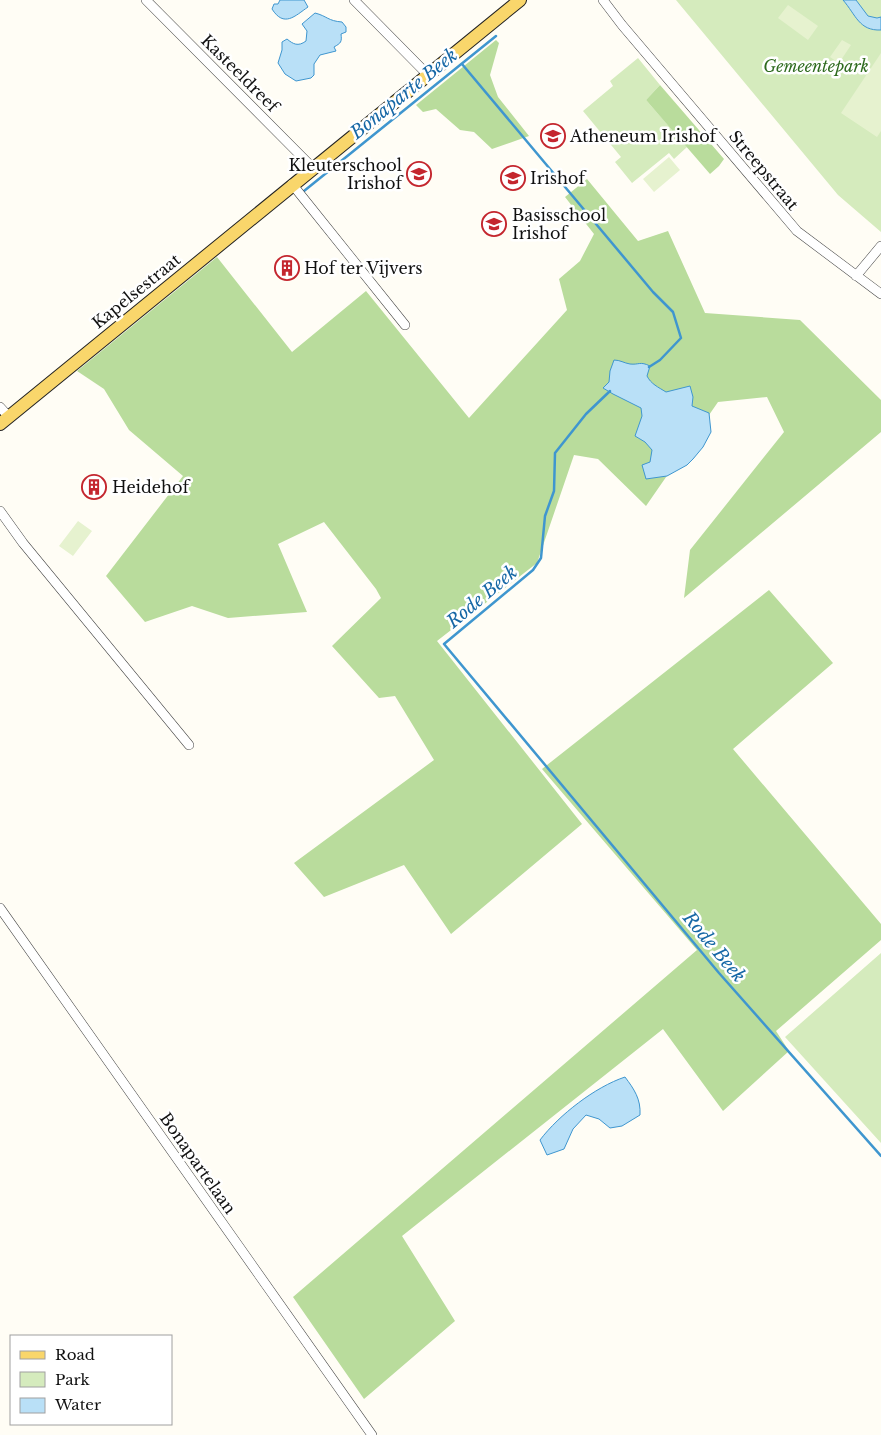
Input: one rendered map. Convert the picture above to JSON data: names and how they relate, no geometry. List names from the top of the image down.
{
  "streets": {
    "main road": ["Kapelsestraat"],
    "street": ["Kasteeldreef", "Streepstraat", "Bonapartelaan"]
  },
  "crossings": [
    ["Kasteeldreef", "Kapelsestraat"]
  ],
  "water": ["Bonaparte Beek", "Rode Beek"],
  "parks": ["Gemeentepark"],
  "places": {
    "school or university": [
      "Atheneum Irishof",
      "Kleuterschool Irishof",
      "Irishof",
      "Basisschool Irishof"
    ],
    "building": ["Hof ter Vijvers", "Heidehof"]
  },
  "legend": ["Road", "Park", "Water"]
}
